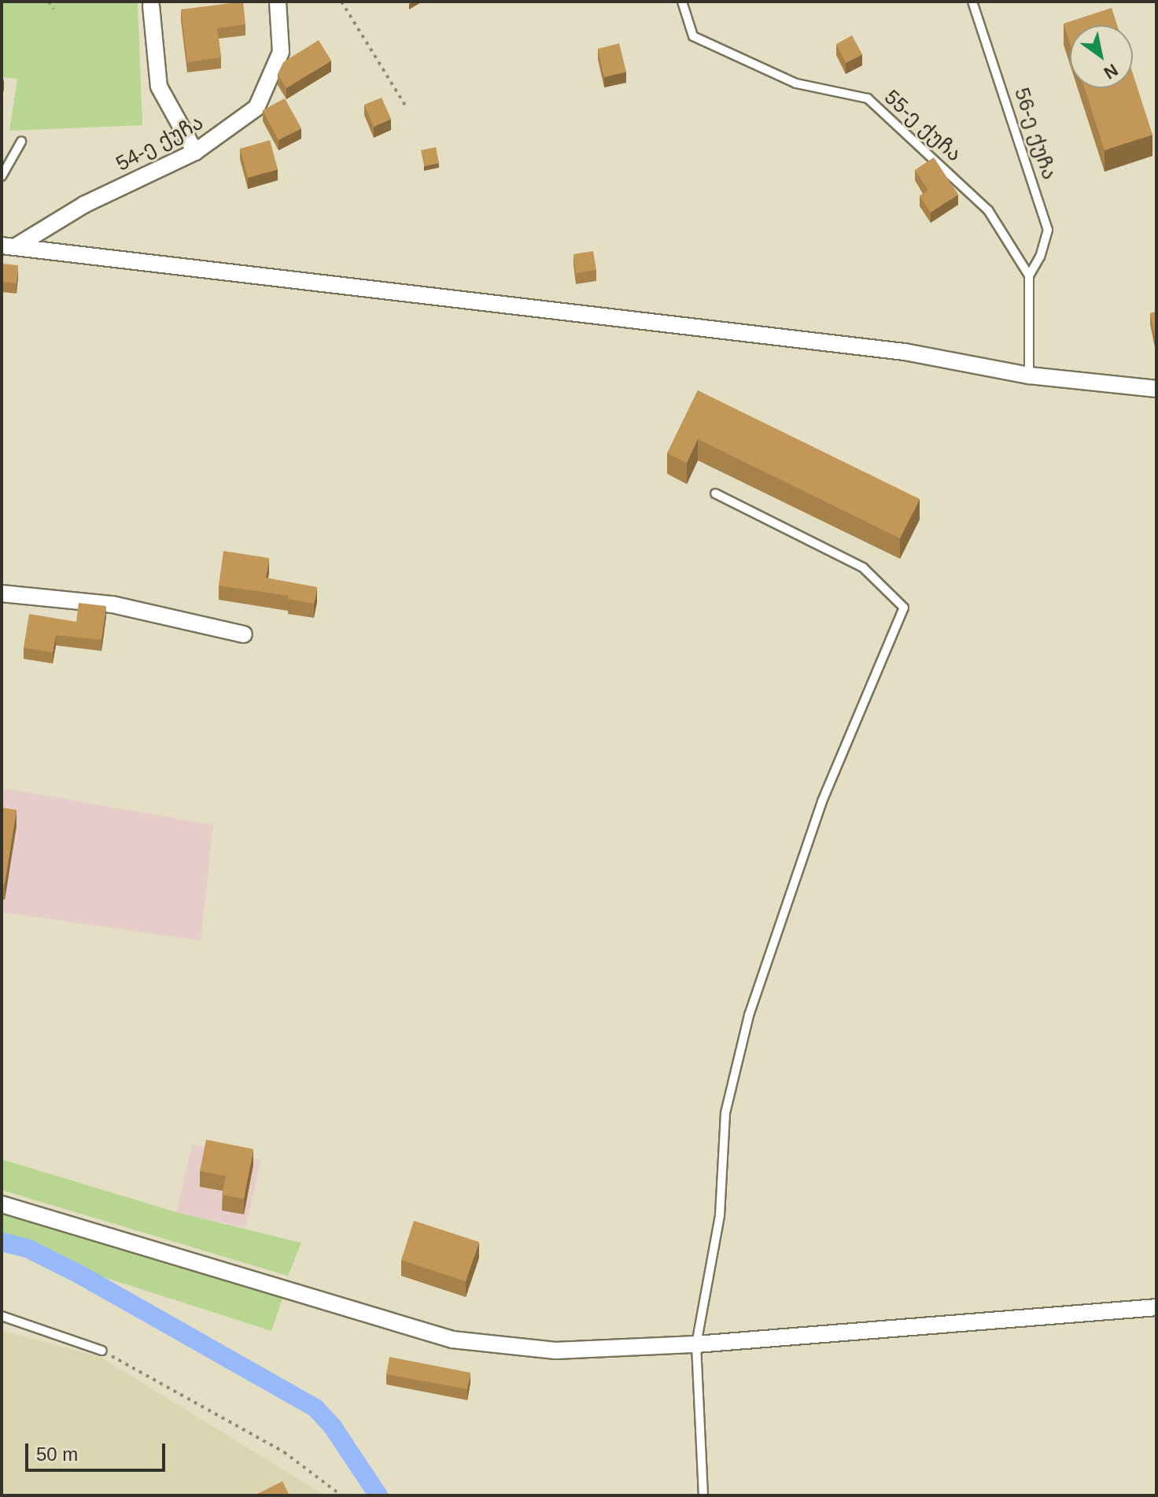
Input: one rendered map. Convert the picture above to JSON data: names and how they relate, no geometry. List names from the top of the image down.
{
  "streets": {
    "street": ["54-ე ქუჩა"],
    "lane": ["55-ე ქუჩა", "56-ე ქუჩა"]
  },
  "crossings": [
    ["55-ე ქუჩა", "56-ე ქუჩა"]
  ],
  "scale_bar": "50 m",
  "north": "bottom right"
}
